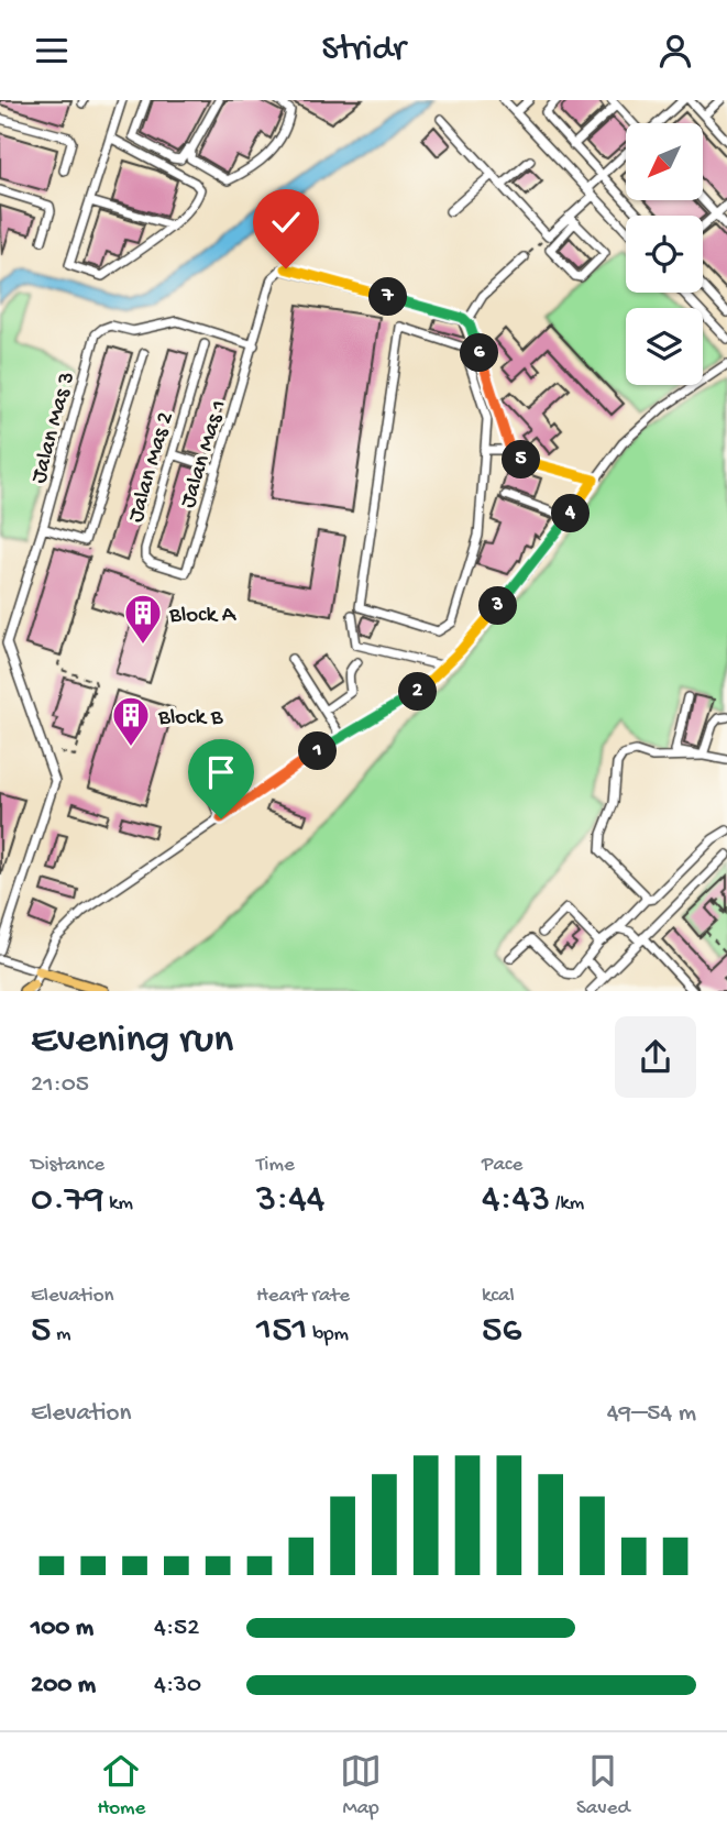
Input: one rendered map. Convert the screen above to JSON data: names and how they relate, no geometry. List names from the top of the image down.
{
  "streets": {
    "street": ["Jalan Mas 3", "Jalan Mas 1", "Jalan Mas 2"]
  },
  "crossings": [
    ["Jalan Mas 3", "Jalan Mas 1"],
    ["Jalan Mas 1", "Jalan Mas 2"]
  ],
  "places": {
    "building": ["Block A", "Block B"]
  },
  "north": "bottom left",
  "page": {
    "header": "Stridr",
    "pins": [
      "7",
      "6",
      "5",
      "4",
      "3",
      "2",
      "1"
    ],
    "heading": ["Evening run", "21:05"],
    "stats": [
      ["Distance", "0.79 km"],
      ["Time", "3:44"],
      ["Pace", "4:43 /km"],
      ["Elevation", "5 m"],
      ["Heart rate", "151 bpm"],
      ["kcal", "56"]
    ],
    "chart": ["Elevation", "49–54 m"],
    "list": [
      {
        "name": "100 m",
        "note": "4:52"
      },
      {
        "name": "200 m",
        "note": "4:30"
      }
    ],
    "tabs": ["Home", "Map", "Saved"]
  }
}
